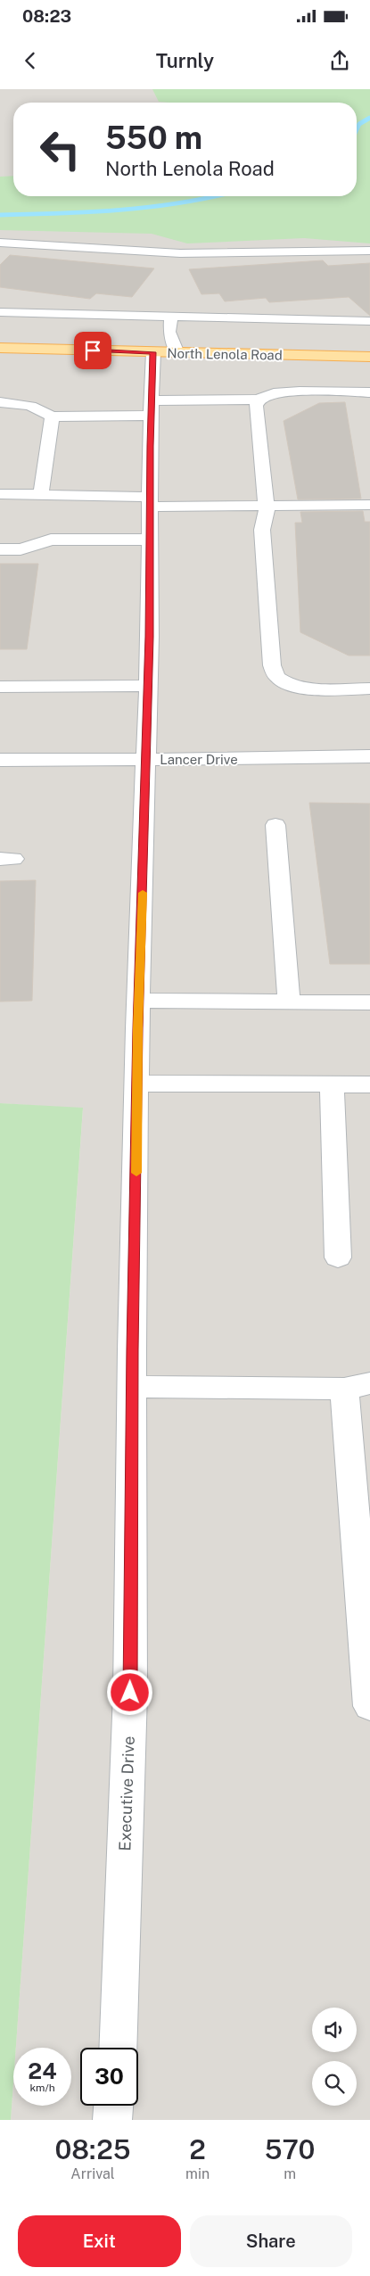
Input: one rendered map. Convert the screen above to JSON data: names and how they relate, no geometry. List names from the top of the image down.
{
  "streets": {
    "main road": ["North Lenola Road"],
    "street": ["Lancer Drive", "Executive Drive"]
  },
  "crossings": [
    ["North Lenola Road", "Executive Drive"],
    ["Lancer Drive", "Executive Drive"]
  ],
  "page": {
    "status": "08:23",
    "header": "Turnly",
    "turn": ["550 m", "North Lenola Road"],
    "speed": "24 km/h",
    "limit": "30",
    "eta": [
      "08:25",
      "Arrival",
      "2",
      "min",
      "570",
      "m"
    ],
    "buttons": ["Exit", "Share"]
  }
}
